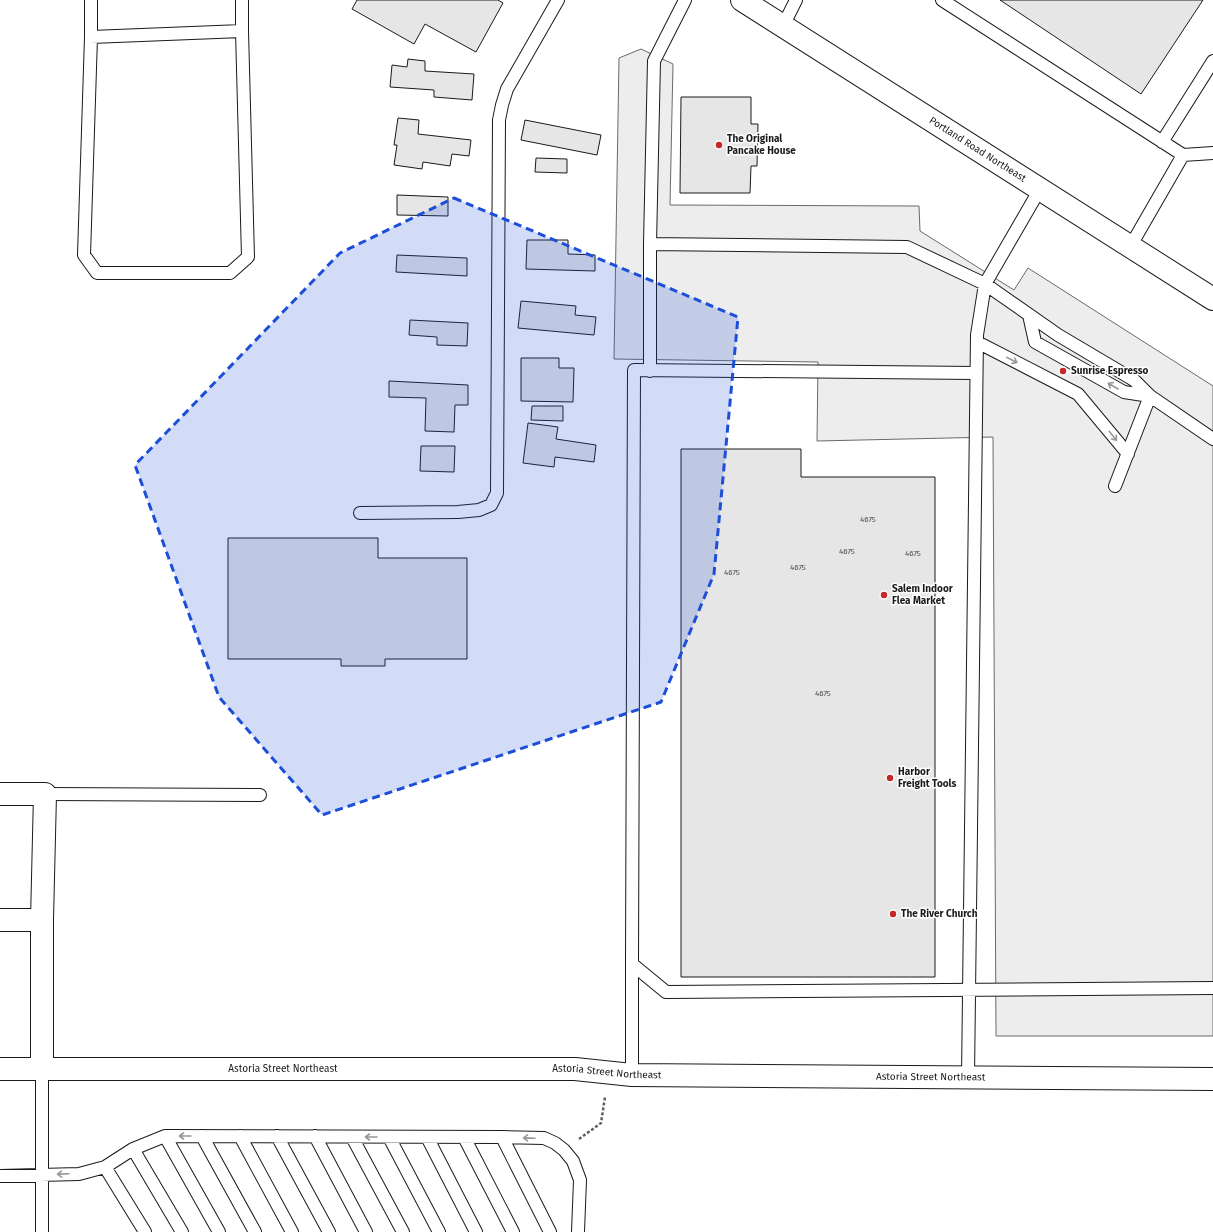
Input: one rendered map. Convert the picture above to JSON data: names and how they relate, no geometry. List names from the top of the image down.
{
  "streets": {
    "street": ["Portland Road Northeast", "Astoria Street Northeast"]
  },
  "places": [
    "The Original Pancake House",
    "Sunrise Espresso",
    "Salem Indoor Flea Market",
    "Harbor Freight Tools",
    "The River Church"
  ],
  "house_numbers": [
    "4675",
    "4675",
    "4675",
    "4675",
    "4675",
    "4675"
  ]
}
